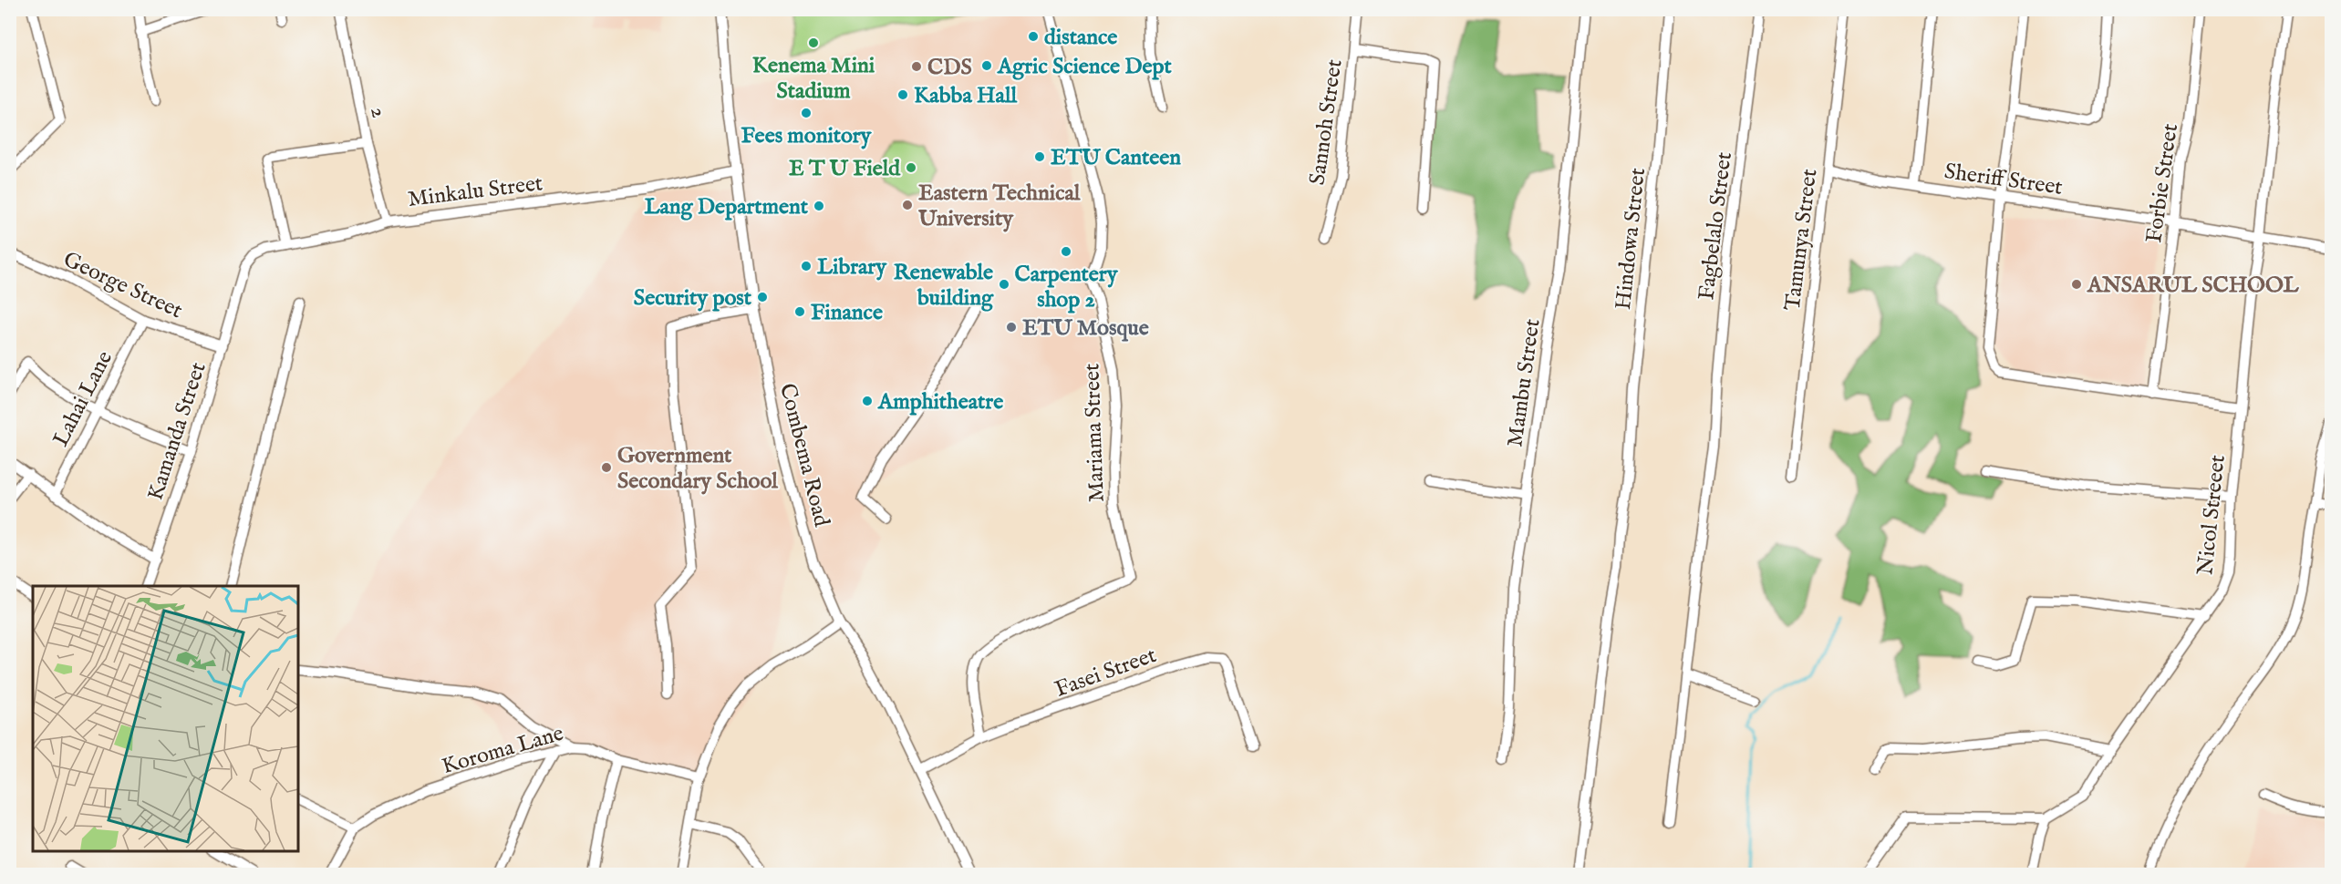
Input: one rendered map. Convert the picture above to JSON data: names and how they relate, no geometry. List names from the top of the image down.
{
  "streets": {
    "street": [
      "2",
      "Sannoh Street",
      "Sheriff Street",
      "Forbie Street",
      "Minkalu Street",
      "Fagbelalo Street",
      "Hindowa Street",
      "Tamunya Street",
      "George Street",
      "Mambu Street",
      "Lahai Lane",
      "Kamanda Street",
      "Mariama Street",
      "Combema Road",
      "Nicol Streeet",
      "Fasei Street",
      "Koroma Lane"
    ]
  },
  "crossings": [
    ["2", "Minkalu Street"],
    ["Sheriff Street", "Forbie Street"],
    ["Sheriff Street", "Tamunya Street"],
    ["Sheriff Street", "Nicol Streeet"],
    ["Minkalu Street", "Kamanda Street"],
    ["Minkalu Street", "Combema Road"],
    ["George Street", "Lahai Lane"],
    ["George Street", "Kamanda Street"],
    ["Mariama Street", "Fasei Street"],
    ["Combema Road", "Fasei Street"]
  ],
  "places": [
    "distance",
    "Kenema Mini Stadium",
    "Agric Science Dept",
    "CDS",
    "Kabba Hall",
    "Fees monitory",
    "ETU Canteen",
    "E T U Field",
    "Eastern Technical University",
    "Lang Department",
    "Carpentery shop 2",
    "Library",
    "Renewable building",
    "ANSARUL SCHOOL",
    "Security post",
    "Finance",
    "ETU Mosque",
    "Amphitheatre",
    "Government Secondary School"
  ]
}
